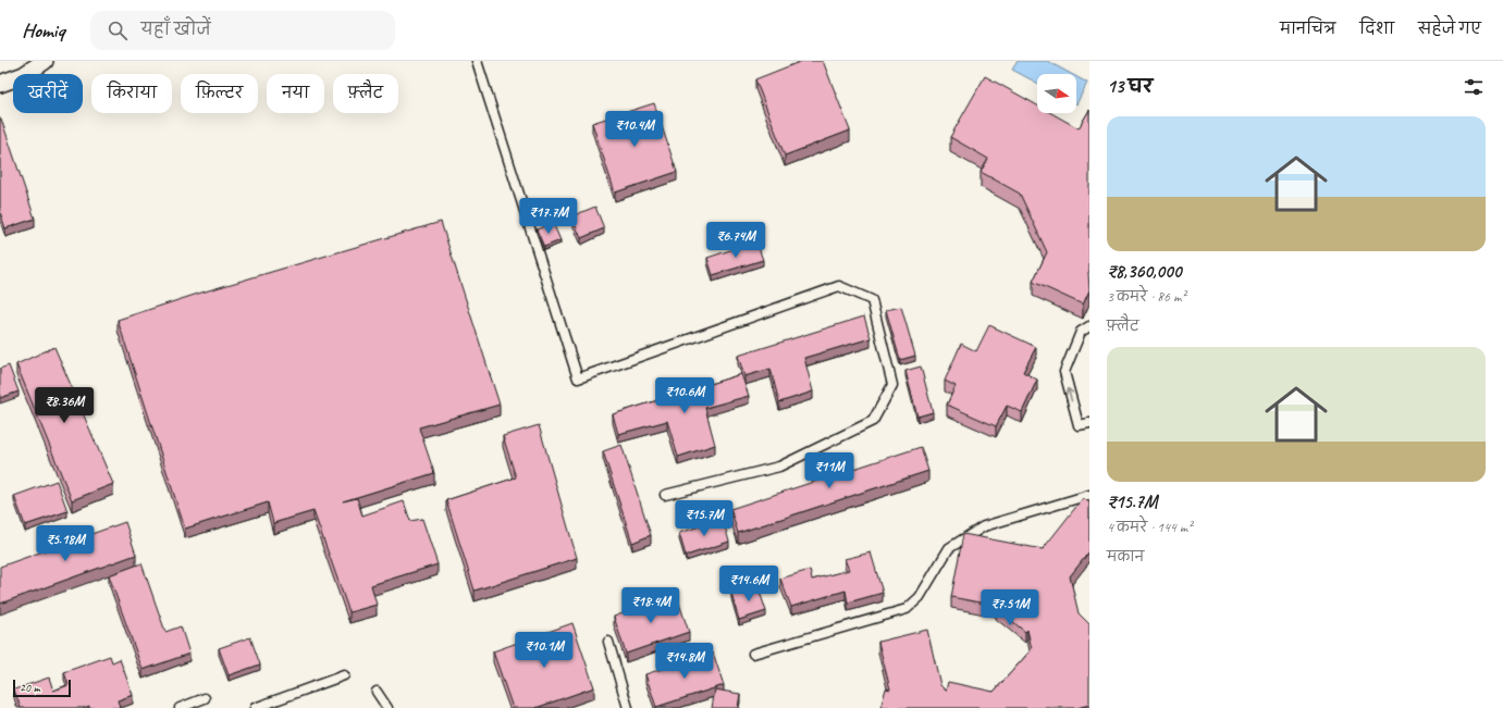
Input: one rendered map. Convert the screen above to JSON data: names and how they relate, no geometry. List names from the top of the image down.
{
  "scale_bar": "20 m",
  "north": "right",
  "page": {
    "header": "Homiq",
    "search": "यहाँ खोजें",
    "nav": ["मानचित्र", "दिशा", "सहेजे गए"],
    "heading": "13 घर",
    "chip": [
      "खरीदें",
      "किराया",
      "फ़िल्टर",
      "नया",
      "फ़्लैट"
    ],
    "price": [
      "₹10.4M",
      "₹17.7M",
      "₹6.74M",
      "₹10.6M",
      "₹8.36M",
      "₹11M",
      "₹15.7M",
      "₹5.18M",
      "₹14.6M",
      "₹18.4M",
      "₹7.51M",
      "₹10.1M",
      "₹14.8M"
    ],
    "list": [
      {
        "name": "₹8,360,000",
        "note": "3 कमरे · 86 m² · फ़्लैट"
      },
      {
        "name": "₹15.7M",
        "note": "4 कमरे · 144 m² · मकान"
      }
    ],
    "scale": "20 m"
  }
}
